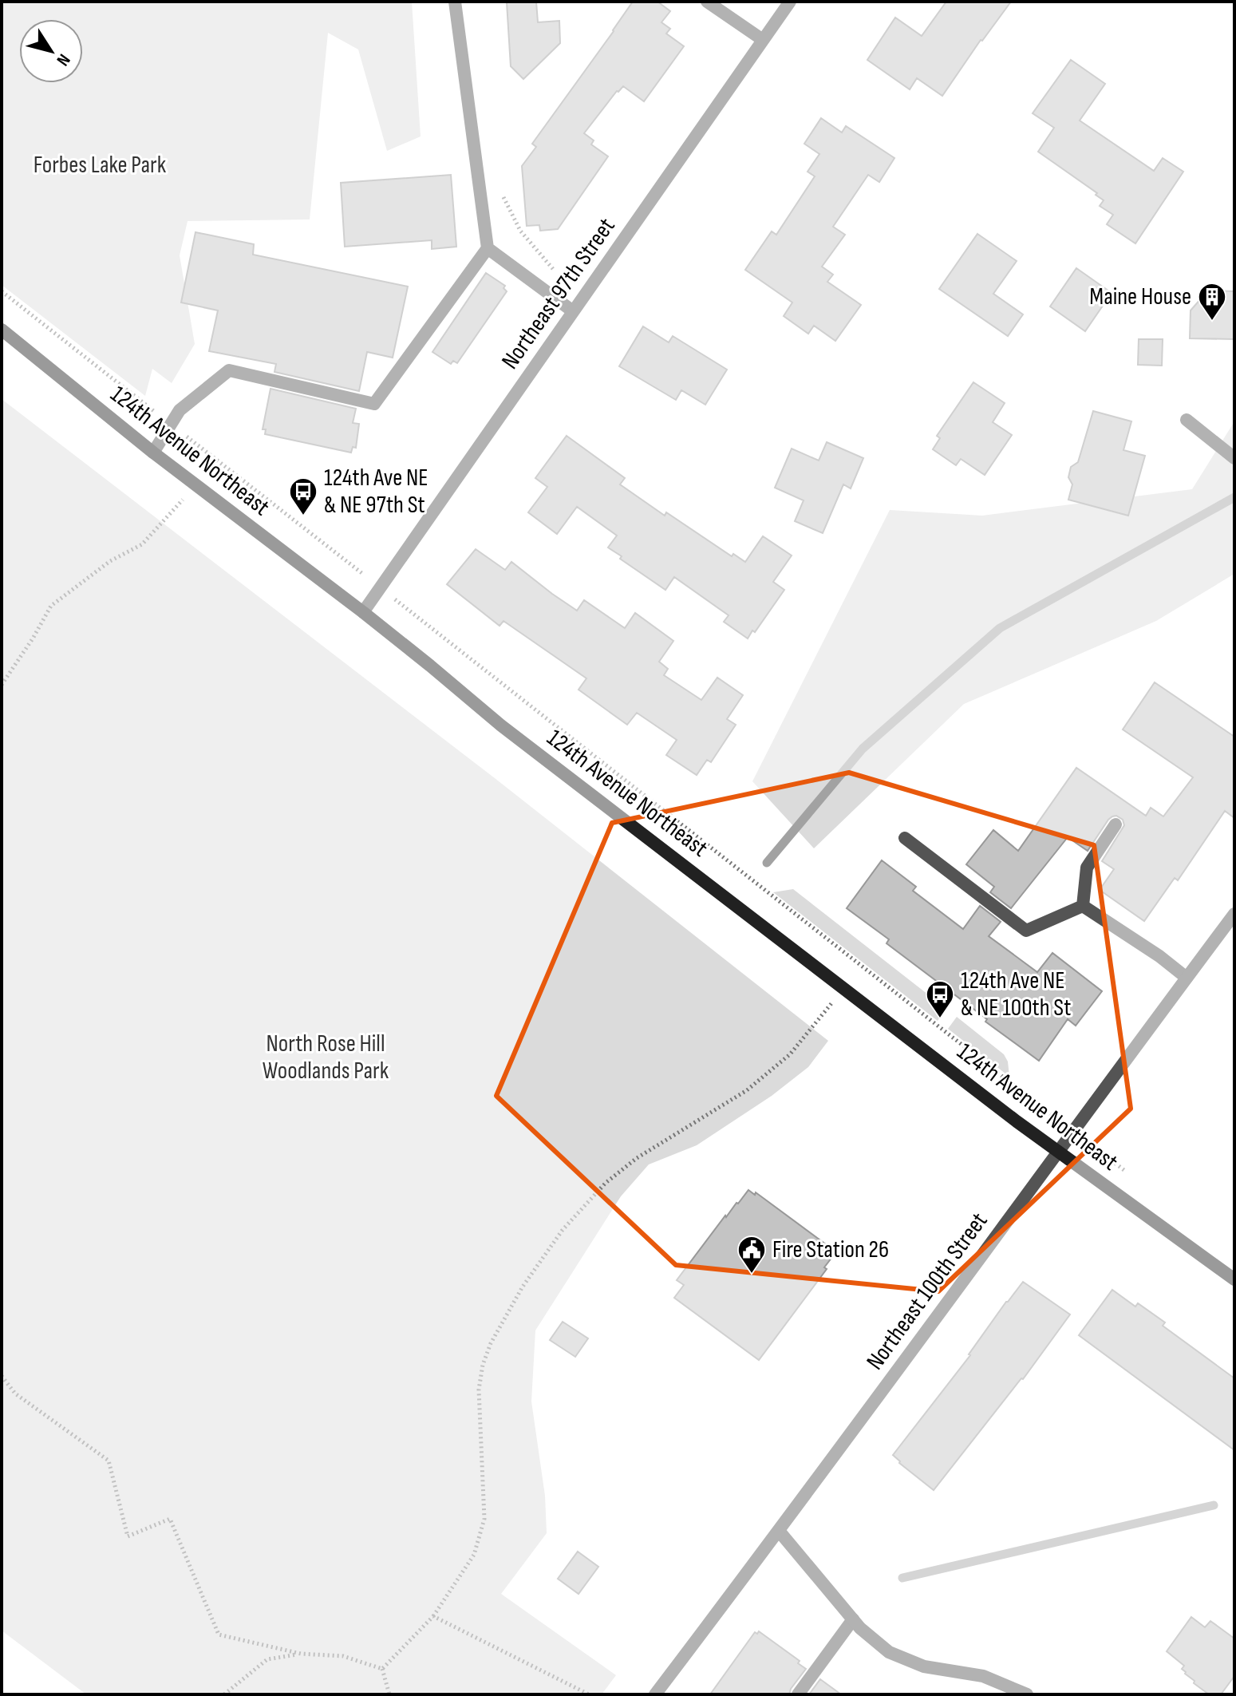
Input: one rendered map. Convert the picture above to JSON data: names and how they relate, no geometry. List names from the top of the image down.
{
  "streets": {
    "main road": ["124th Avenue Northeast"],
    "street": ["Northeast 97th Street", "Northeast 100th Street"]
  },
  "crossings": [
    ["Northeast 97th Street", "124th Avenue Northeast"],
    ["124th Avenue Northeast", "Northeast 100th Street"]
  ],
  "parks": ["Forbes Lake Park", "North Rose Hill Woodlands Park"],
  "places": {
    "building": ["Maine House"],
    "bus stop": ["124th Ave NE & NE 97th St", "124th Ave NE & NE 100th St"],
    "public building": ["Fire Station 26"]
  },
  "north": "bottom right"
}
